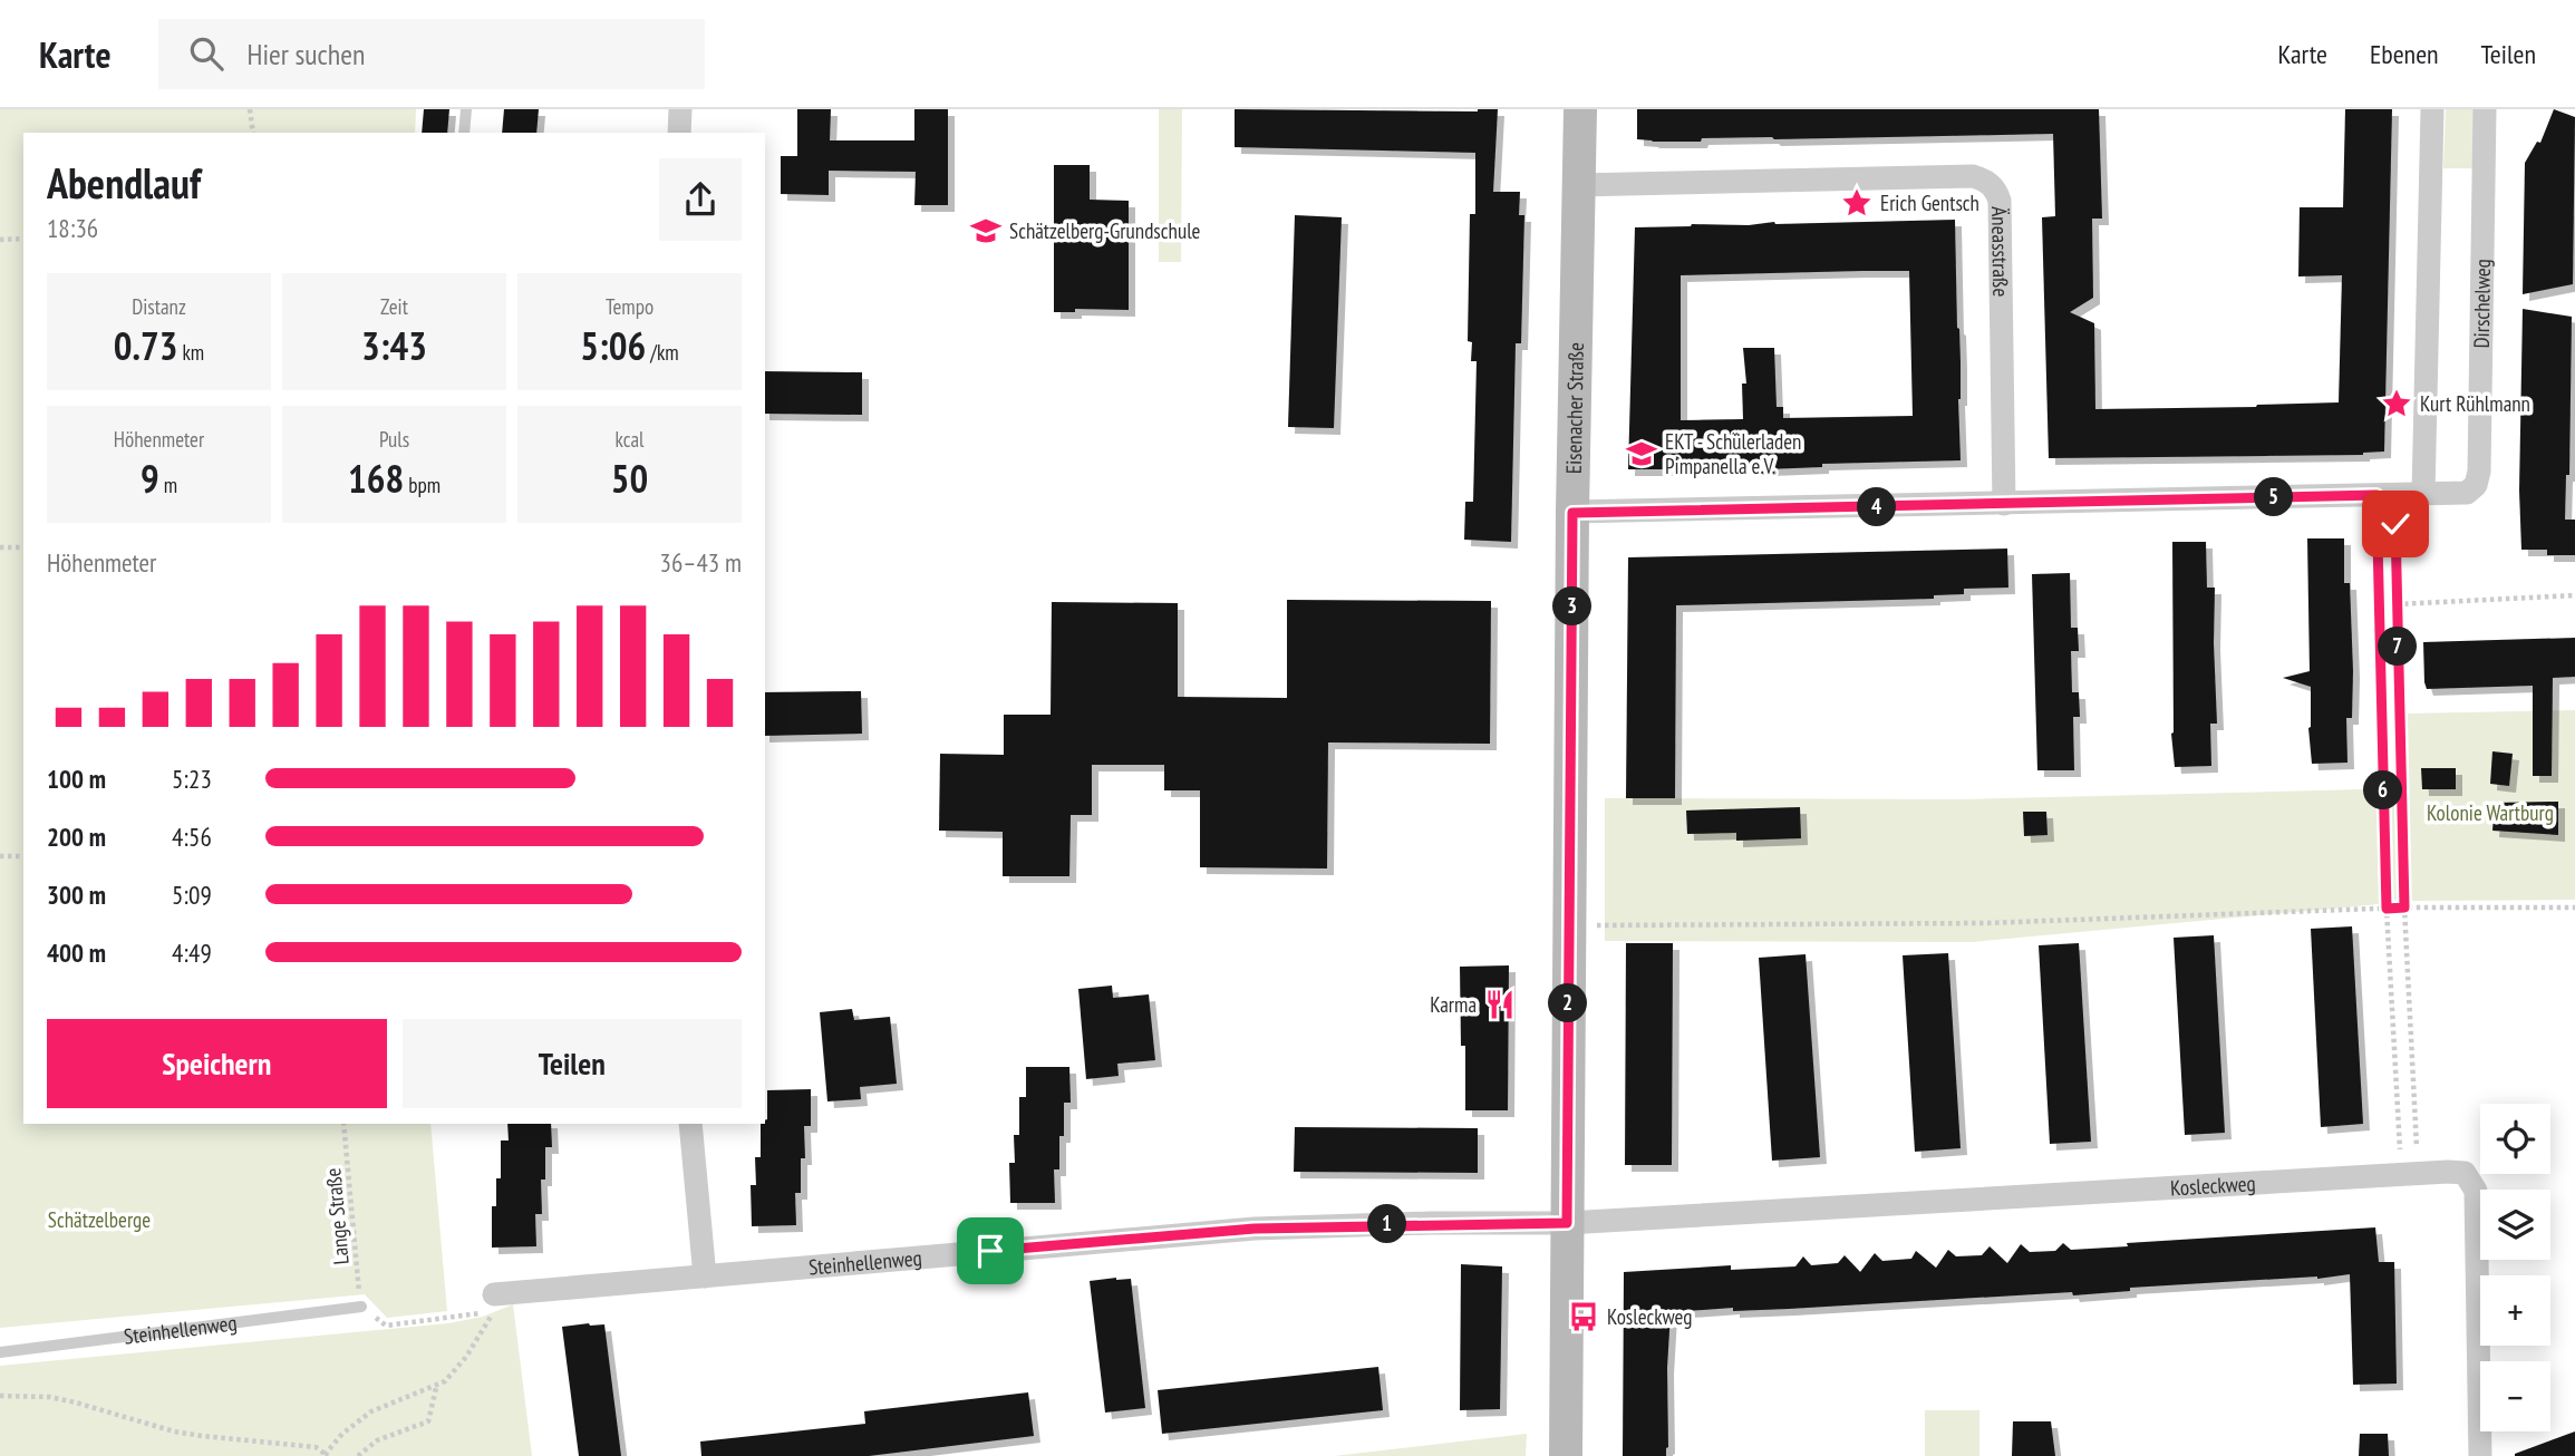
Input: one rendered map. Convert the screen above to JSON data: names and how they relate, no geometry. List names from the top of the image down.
{
  "streets": {
    "street": [
      "Äneasstraße",
      "Dirschelweg",
      "Eisenacher Straße",
      "Kosleckweg",
      "Steinhellenweg"
    ],
    "path": ["Lange Straße"]
  },
  "crossings": [
    ["Äneasstraße", "Eisenacher Straße"],
    ["Eisenacher Straße", "Kosleckweg"],
    ["Eisenacher Straße", "Steinhellenweg"],
    ["Kosleckweg", "Steinhellenweg"],
    ["Lange Straße", "Steinhellenweg"]
  ],
  "parks": ["Kolonie Wartburg", "Schätzelberge"],
  "places": {
    "place": ["Erich Gentsch", "Kurt Rühlmann"],
    "school or university": ["Schätzelberg-Grundschule", "EKT - Schülerladen Pimpanella e.V."],
    "restaurant": ["Karma"],
    "bus stop": ["Kosleckweg"]
  },
  "page": {
    "header": "Karte",
    "search": "Hier suchen",
    "nav": ["Karte", "Ebenen", "Teilen"],
    "heading": ["Abendlauf", "18:36"],
    "stats": [
      ["Distanz", "0.73 km"],
      ["Zeit", "3:43"],
      ["Tempo", "5:06 /km"],
      ["Höhenmeter", "9 m"],
      ["Puls", "168 bpm"],
      ["kcal", "50"]
    ],
    "pins": [
      "5",
      "4",
      "3",
      "7",
      "6",
      "2",
      "1"
    ],
    "chart": ["Höhenmeter", "36–43 m"],
    "list": [
      {
        "name": "100 m",
        "note": "5:23"
      },
      {
        "name": "200 m",
        "note": "4:56"
      },
      {
        "name": "300 m",
        "note": "5:09"
      },
      {
        "name": "400 m",
        "note": "4:49"
      }
    ],
    "buttons": ["Speichern", "Teilen"],
    "map_buttons": ["+", "−"]
  }
}
